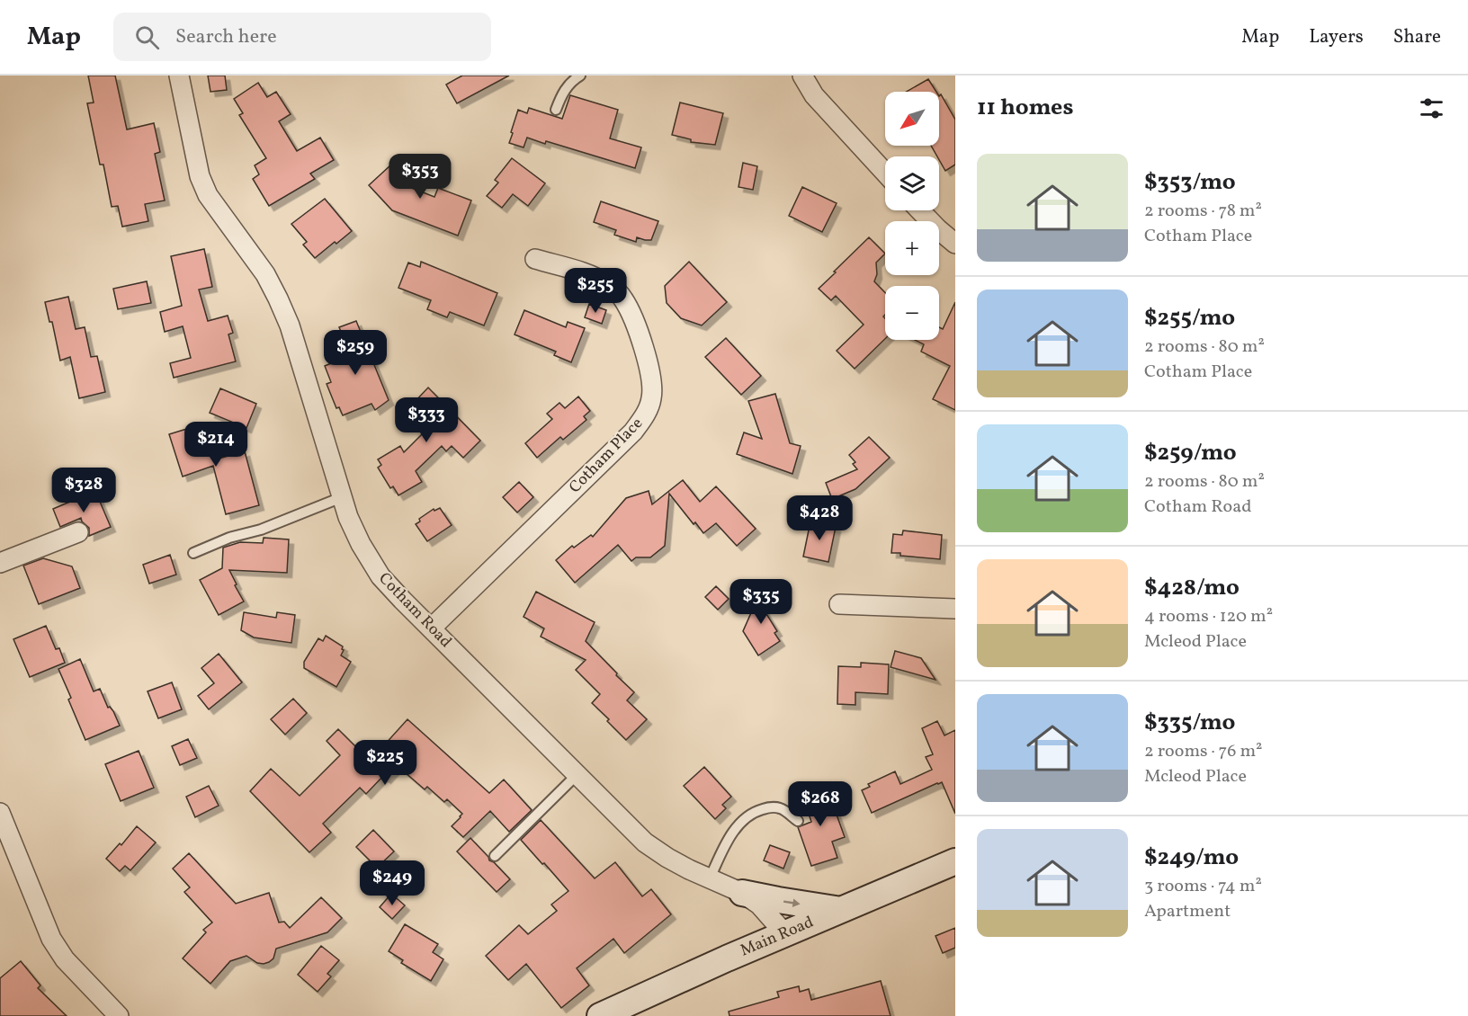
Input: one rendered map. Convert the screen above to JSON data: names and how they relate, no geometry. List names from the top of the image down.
{
  "streets": {
    "main road": ["Main Road"],
    "street": ["Cotham Place", "Cotham Road"]
  },
  "crossings": [
    ["Cotham Place", "Cotham Road"],
    ["Cotham Road", "Main Road"]
  ],
  "north": "bottom left",
  "page": {
    "header": "Map",
    "search": "Search here",
    "nav": ["Map", "Layers", "Share"],
    "heading": "11 homes",
    "map_buttons": ["+", "−"],
    "list": [
      {
        "name": "$353/mo",
        "note": "2 rooms · 78 m² · Cotham Place"
      },
      {
        "name": "$255/mo",
        "note": "2 rooms · 80 m² · Cotham Place"
      },
      {
        "name": "$259/mo",
        "note": "2 rooms · 80 m² · Cotham Road"
      },
      {
        "name": "$428/mo",
        "note": "4 rooms · 120 m² · Mcleod Place"
      },
      {
        "name": "$335/mo",
        "note": "2 rooms · 76 m² · Mcleod Place"
      },
      {
        "name": "$249/mo",
        "note": "3 rooms · 74 m² · Apartment"
      }
    ],
    "price": [
      "$353",
      "$255",
      "$259",
      "$333",
      "$214",
      "$328",
      "$428",
      "$335",
      "$225",
      "$268",
      "$249"
    ]
  }
}
